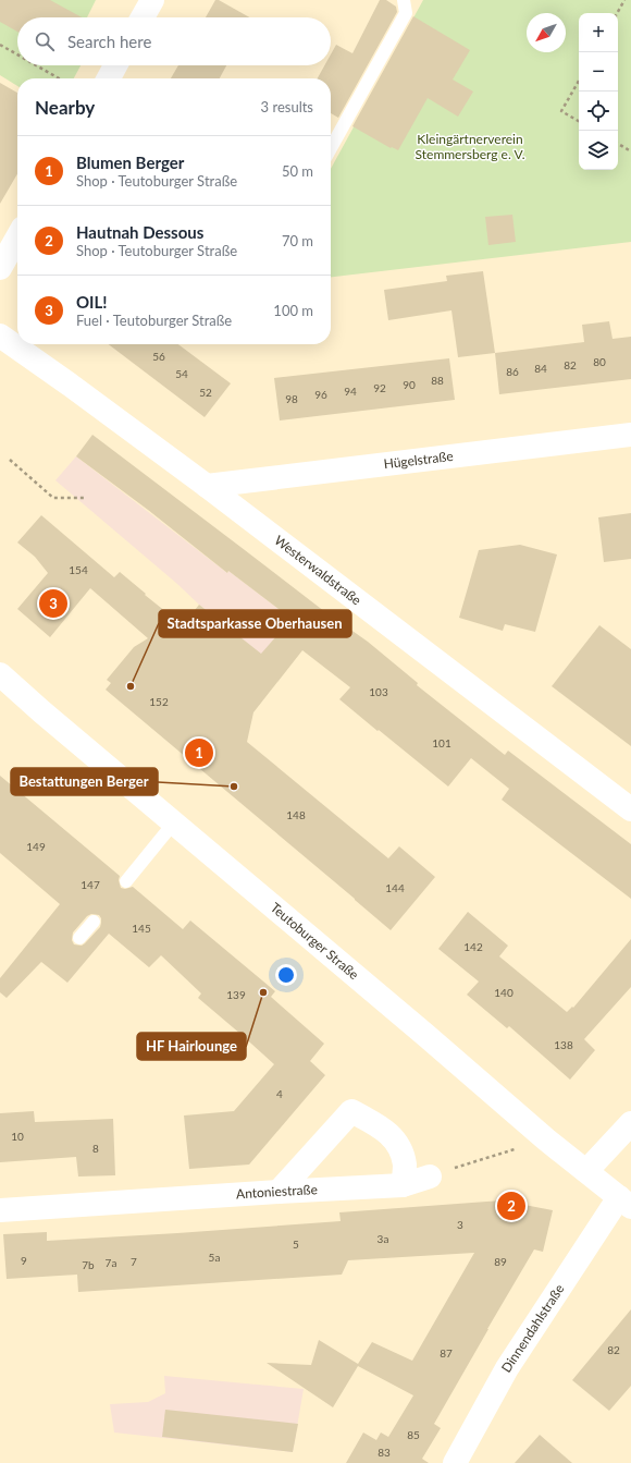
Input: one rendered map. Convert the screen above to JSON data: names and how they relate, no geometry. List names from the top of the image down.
{
  "streets": {
    "street": [
      "Hügelstraße",
      "Westerwaldstraße",
      "Teutoburger Straße",
      "Antoniestraße",
      "Dinnendahlstraße"
    ]
  },
  "crossings": [
    ["Hügelstraße", "Westerwaldstraße"],
    ["Teutoburger Straße", "Dinnendahlstraße"]
  ],
  "parks": ["Kleingärtnerverein Stemmersberg e. V."],
  "places": ["Stadtsparkasse Oberhausen", "Bestattungen Berger", "HF Hairlounge"],
  "house_numbers": [
    "56",
    "80",
    "82",
    "84",
    "86",
    "54",
    "88",
    "90",
    "92",
    "94",
    "52",
    "96",
    "98",
    "154",
    "103",
    "152",
    "101",
    "148",
    "149",
    "147",
    "144",
    "145",
    "142",
    "140",
    "139",
    "138",
    "4",
    "10",
    "8",
    "3",
    "3a",
    "5",
    "5a",
    "9",
    "7",
    "89",
    "7a",
    "7b",
    "82",
    "87",
    "85",
    "83"
  ],
  "north": "bottom left",
  "page": {
    "map_buttons": ["+", "−"],
    "search": "Search here",
    "heading": ["Nearby", "3 results"],
    "list": [
      {
        "mark": "1",
        "name": "Blumen Berger",
        "note": "Shop · Teutoburger Straße",
        "value": "50 m"
      },
      {
        "mark": "2",
        "name": "Hautnah Dessous",
        "note": "Shop · Teutoburger Straße",
        "value": "70 m"
      },
      {
        "mark": "3",
        "name": "OIL!",
        "note": "Fuel · Teutoburger Straße",
        "value": "100 m"
      }
    ],
    "pins": ["3", "1", "2"]
  }
}
